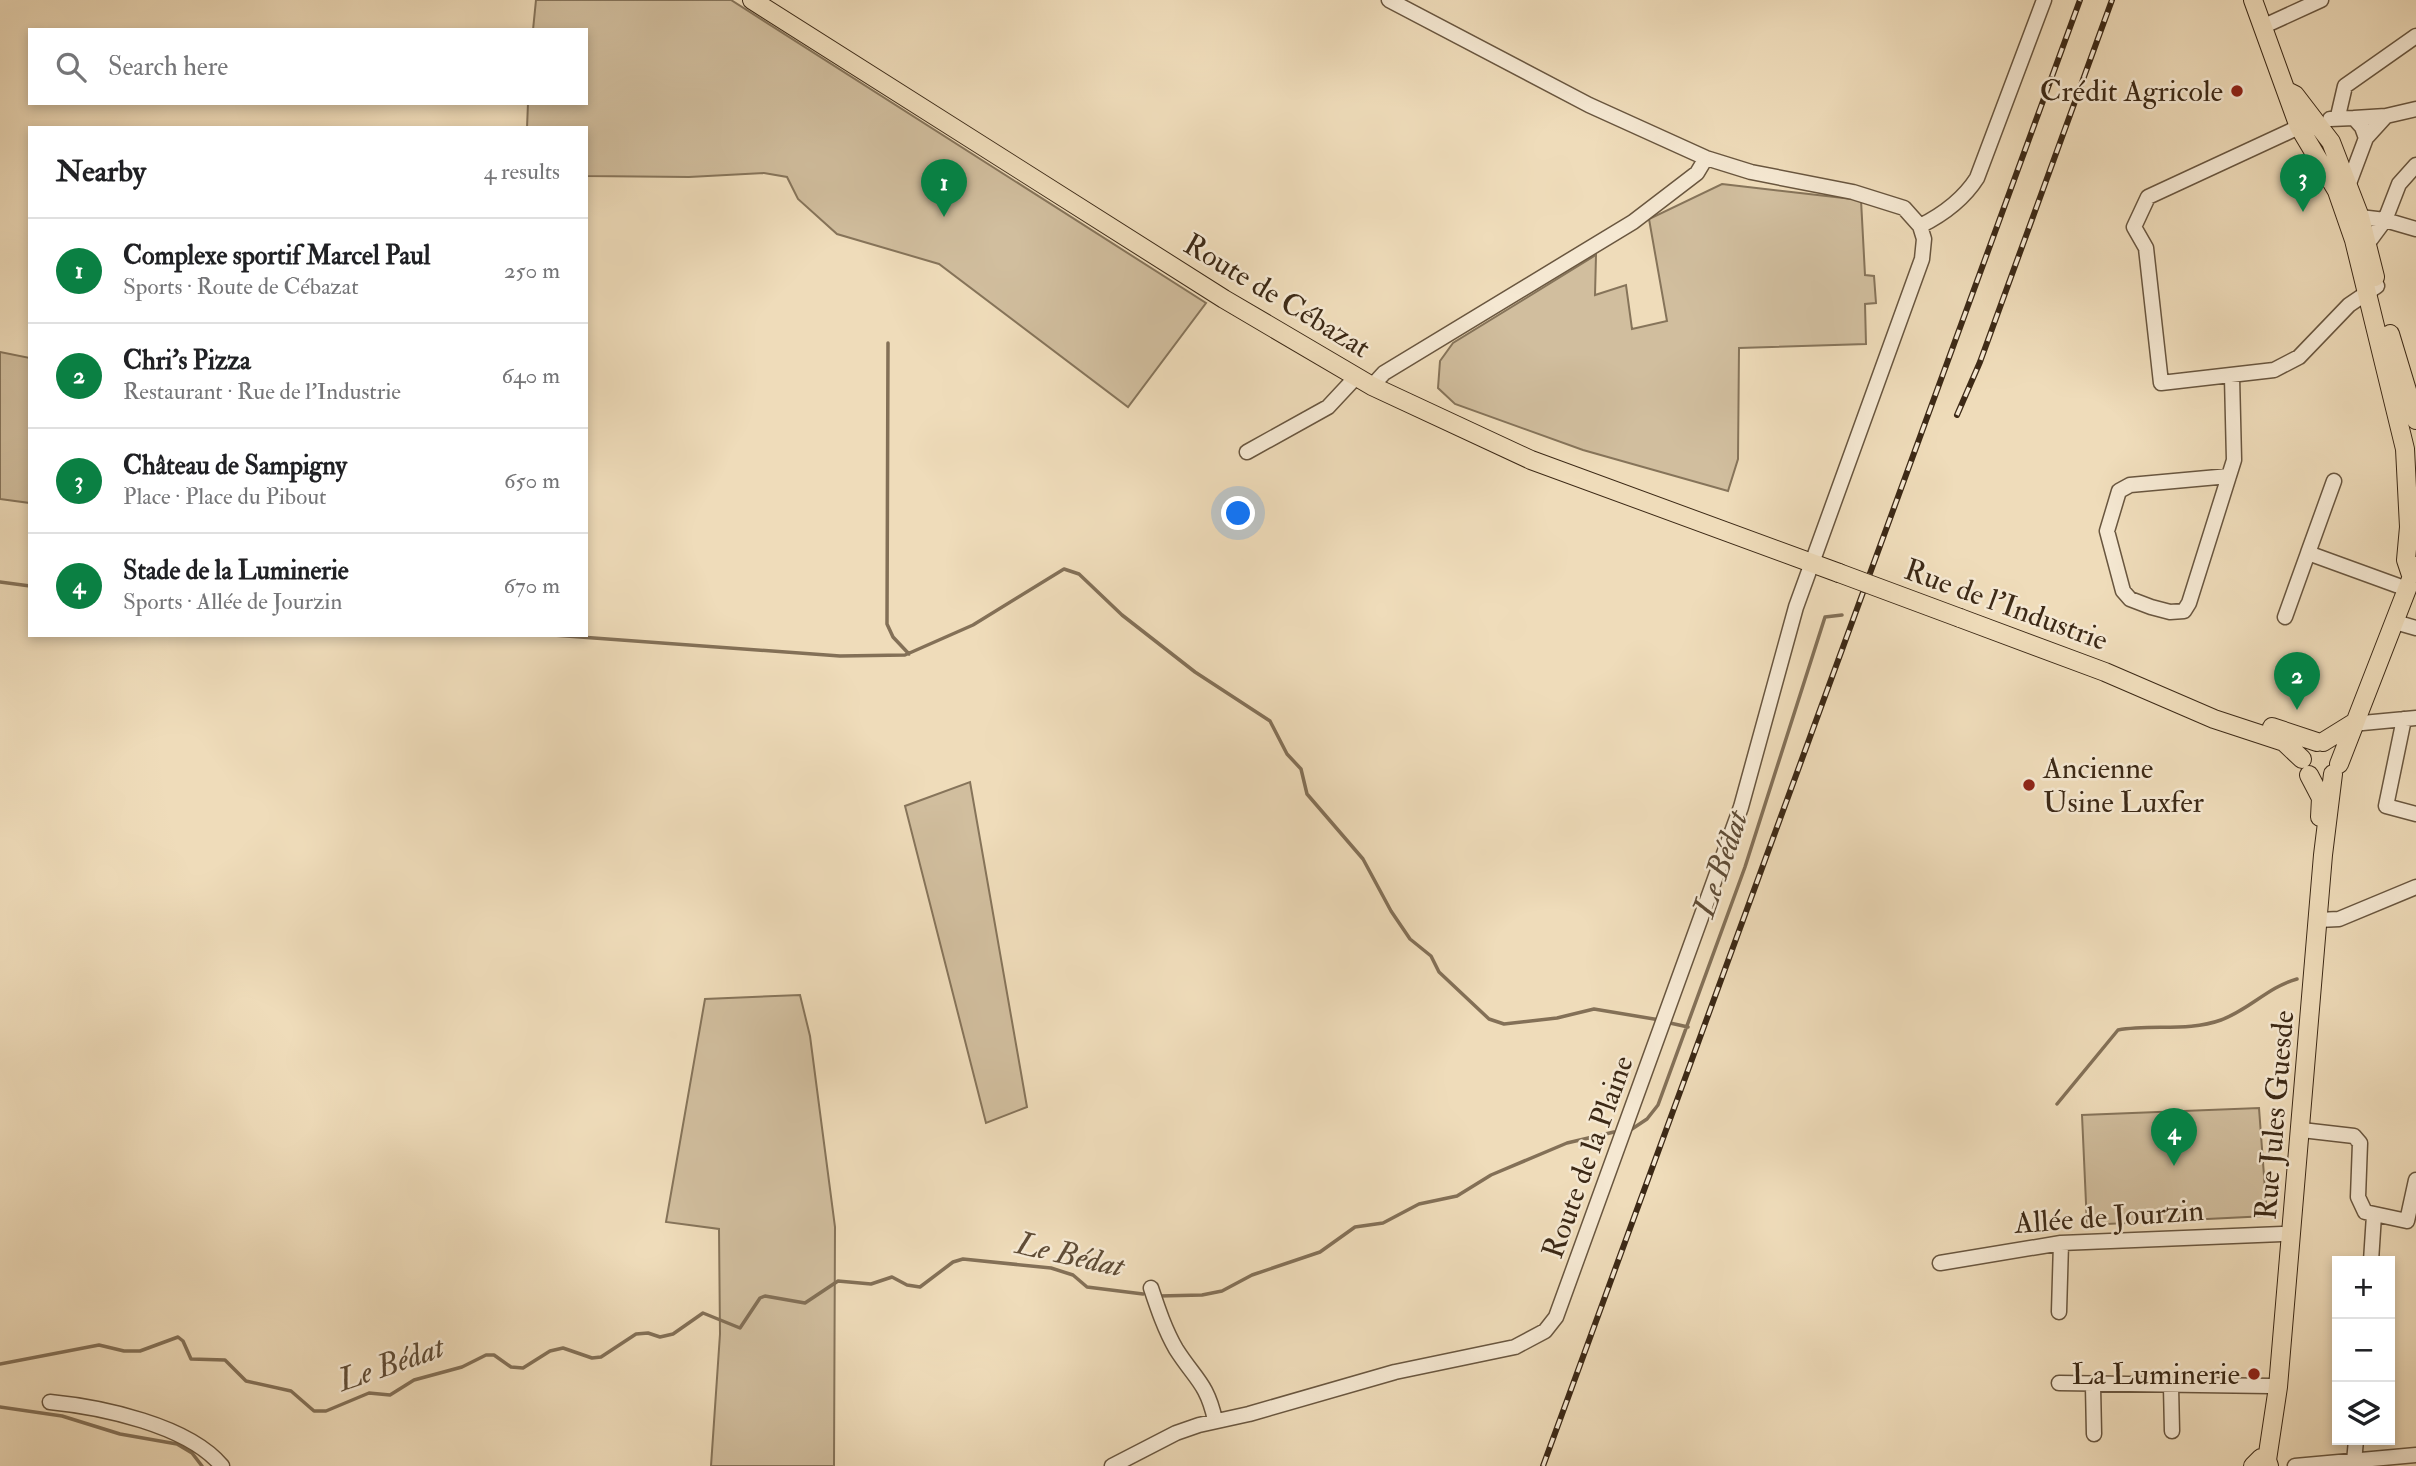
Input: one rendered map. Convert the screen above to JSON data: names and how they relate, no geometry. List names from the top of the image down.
{
  "streets": {
    "main road": ["Route de Cébazat", "Rue de l'Industrie", "Rue Jules Guesde"],
    "street": ["Route de la Plaine", "Allée de Jourzin"]
  },
  "crossings": [
    ["Route de Cébazat", "Rue de l'Industrie"],
    ["Route de Cébazat", "Route de la Plaine"],
    ["Rue de l'Industrie", "Rue Jules Guesde"],
    ["Rue de l'Industrie", "Route de la Plaine"],
    ["Rue Jules Guesde", "Allée de Jourzin"]
  ],
  "water": ["Le Bédat"],
  "places": ["Crédit Agricole", "Ancienne Usine Luxfer", "La Luminerie"],
  "page": {
    "search": "Search here",
    "heading": ["Nearby", "4 results"],
    "pins": [
      "3",
      "1",
      "2",
      "4"
    ],
    "list": [
      {
        "mark": "1",
        "name": "Complexe sportif Marcel Paul",
        "note": "Sports · Route de Cébazat",
        "value": "250 m"
      },
      {
        "mark": "2",
        "name": "Chri's Pizza",
        "note": "Restaurant · Rue de l'Industrie",
        "value": "640 m"
      },
      {
        "mark": "3",
        "name": "Château de Sampigny",
        "note": "Place · Place du Pibout",
        "value": "650 m"
      },
      {
        "mark": "4",
        "name": "Stade de la Luminerie",
        "note": "Sports · Allée de Jourzin",
        "value": "670 m"
      }
    ],
    "map_buttons": ["+", "−"]
  }
}
